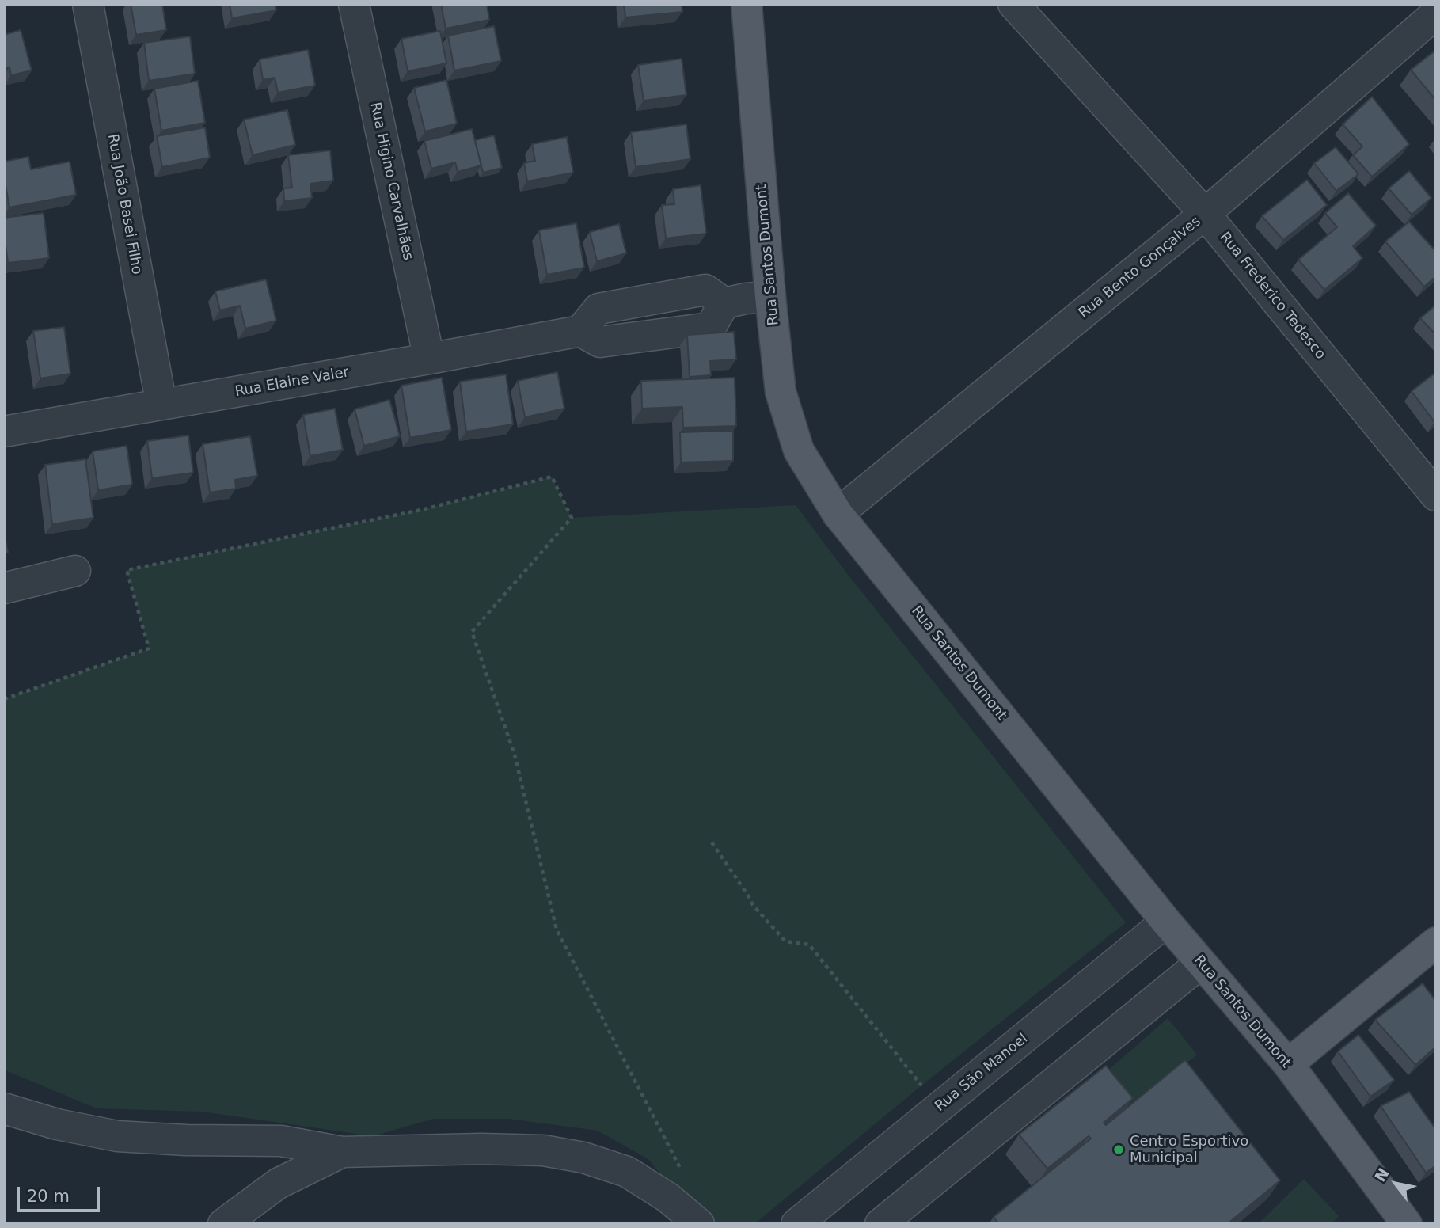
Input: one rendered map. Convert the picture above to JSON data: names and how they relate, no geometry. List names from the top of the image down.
{
  "streets": {
    "main road": ["Rua Santos Dumont"],
    "street": [
      "Rua Higino Carvalhães",
      "Rua João Basei Filho",
      "Rua Bento Gonçalves",
      "Rua Frederico Tedesco",
      "Rua Elaine Valer",
      "Rua São Manoel"
    ]
  },
  "crossings": [
    ["Rua Higino Carvalhães", "Rua Elaine Valer"],
    ["Rua João Basei Filho", "Rua Elaine Valer"],
    ["Rua Santos Dumont", "Rua Bento Gonçalves"],
    ["Rua Santos Dumont", "Rua Elaine Valer"],
    ["Rua Santos Dumont", "Rua São Manoel"],
    ["Rua Bento Gonçalves", "Rua Frederico Tedesco"]
  ],
  "places": ["Centro Esportivo Municipal"],
  "scale_bar": "20 m",
  "north": "top left"
}
